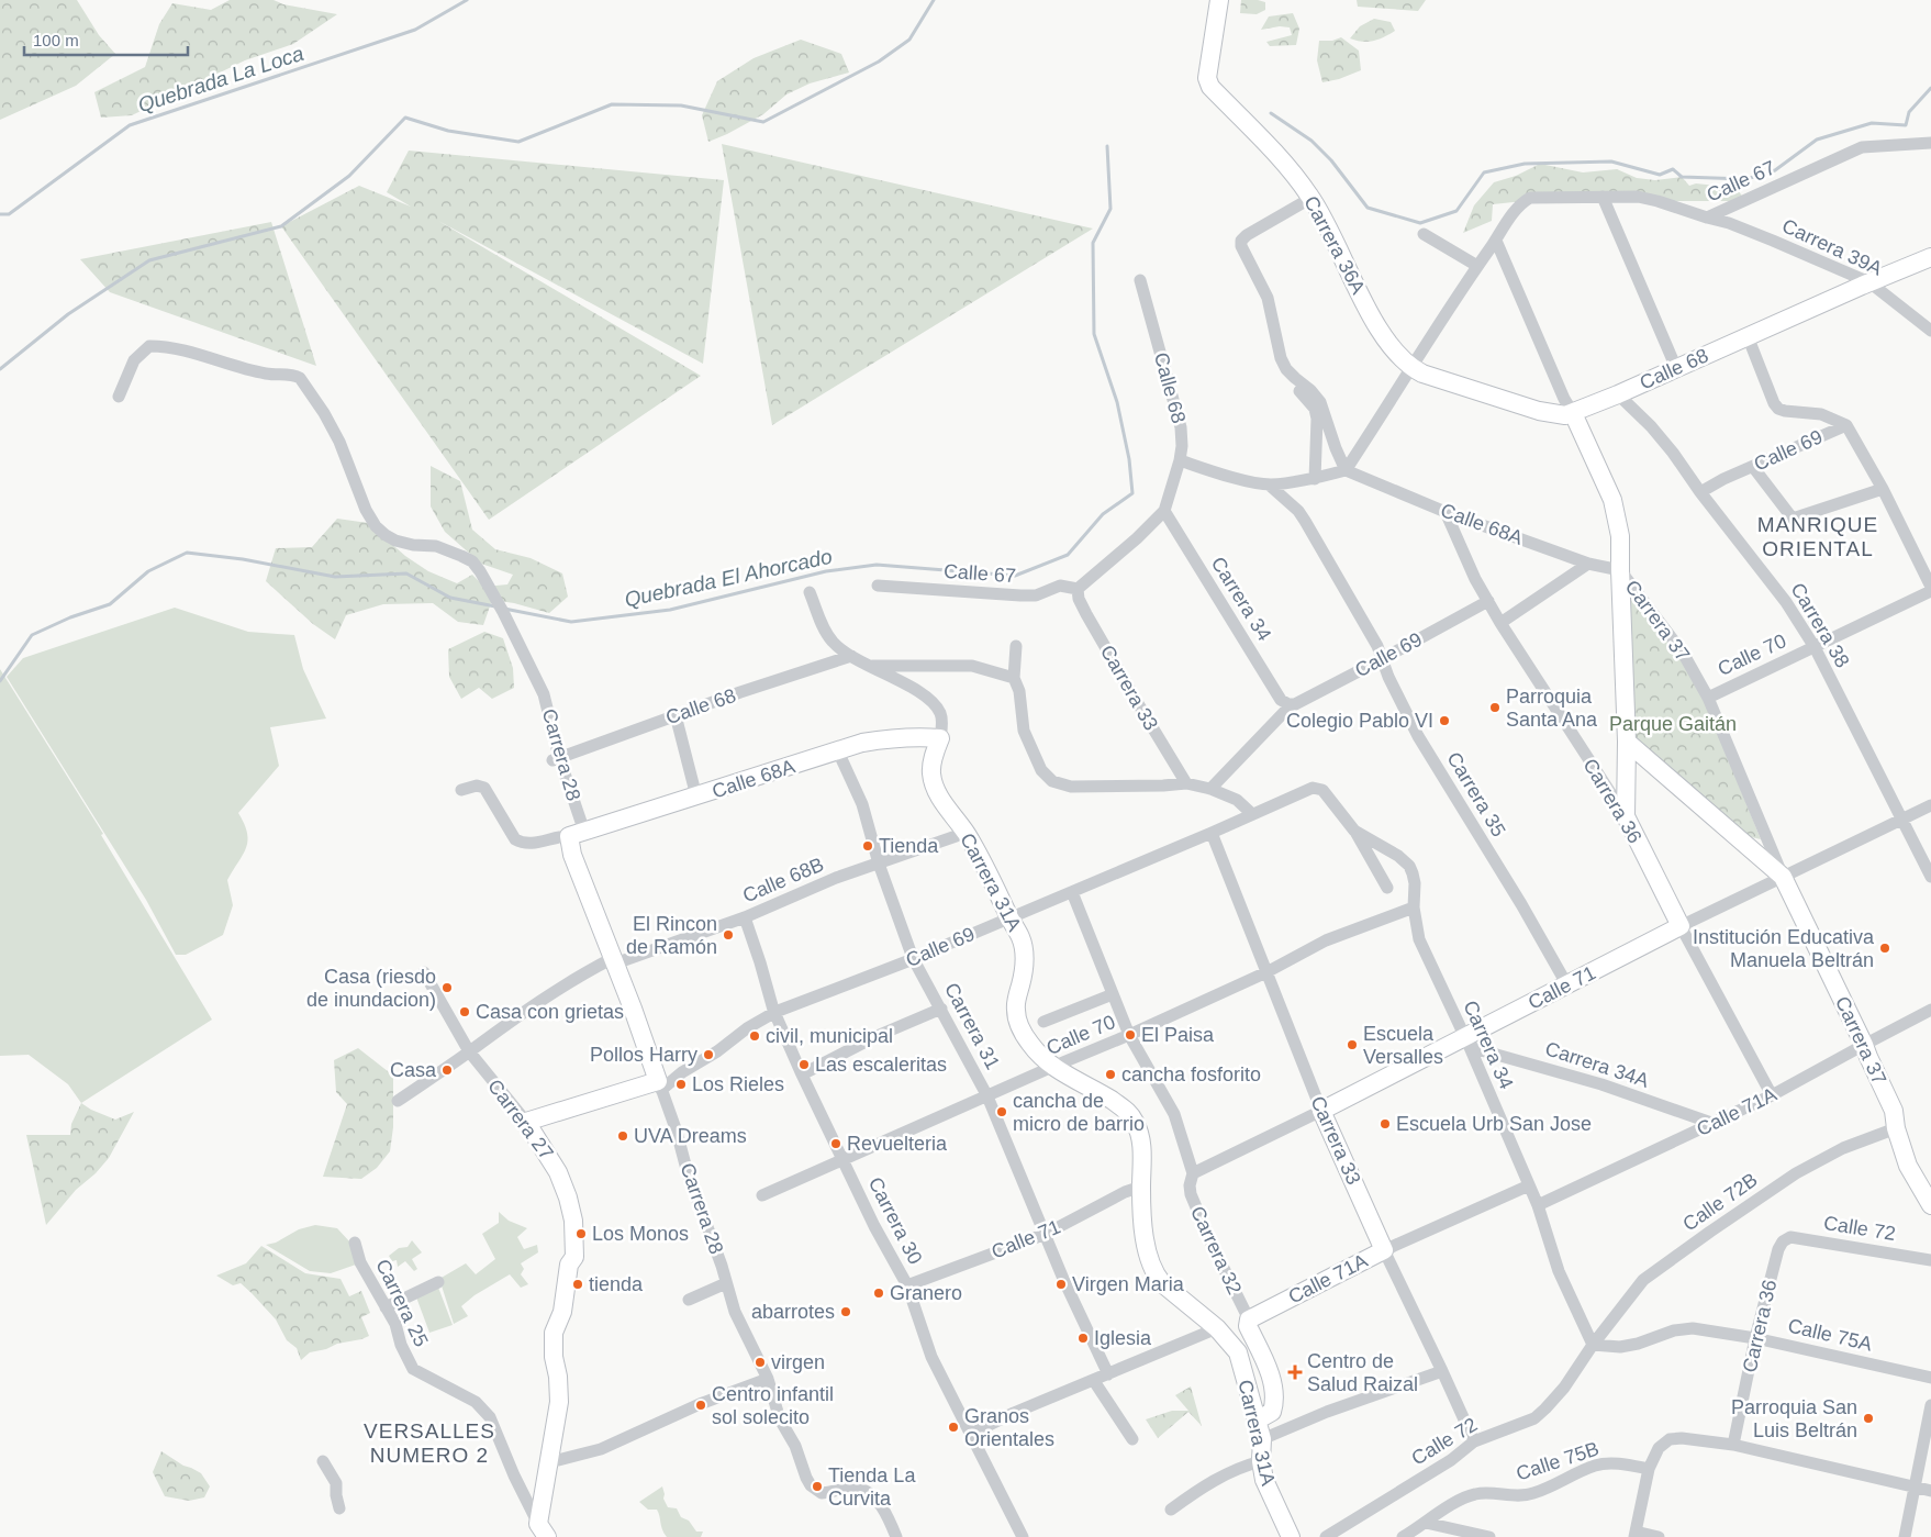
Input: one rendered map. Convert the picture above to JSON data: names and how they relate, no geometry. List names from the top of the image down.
{
  "streets": {
    "street": [
      "Calle 67",
      "Carrera 36A",
      "Carrera 39A",
      "Calle 68",
      "Calle 69",
      "Calle 68A",
      "Carrera 34",
      "Carrera 37",
      "Carrera 38",
      "Calle 70",
      "Carrera 33",
      "Carrera 28",
      "Carrera 35",
      "Carrera 36",
      "Calle 68B",
      "Carrera 31A",
      "Calle 71",
      "Carrera 31",
      "Carrera 34A",
      "Calle 71A",
      "Carrera 27",
      "Calle 72B",
      "Carrera 30",
      "Calle 72",
      "Carrera 32",
      "Carrera 25",
      "Calle 75A",
      "Calle 75B"
    ]
  },
  "crossings": [
    ["Calle 67", "Carrera 39A"],
    ["Calle 67", "Calle 68"],
    ["Calle 67", "Carrera 37"],
    ["Calle 67", "Carrera 33"],
    ["Carrera 36A", "Calle 68"],
    ["Carrera 39A", "Calle 68"],
    ["Calle 68", "Carrera 34"],
    ["Calle 68", "Carrera 37"],
    ["Calle 68", "Carrera 38"],
    ["Calle 68", "Carrera 33"],
    ["Calle 68", "Carrera 28"],
    ["Calle 68", "Carrera 31A"],
    ["Calle 69", "Carrera 34"],
    ["Calle 69", "Carrera 38"],
    ["Calle 69", "Carrera 33"],
    ["Calle 69", "Carrera 28"],
    ["Calle 69", "Carrera 35"],
    ["Calle 69", "Carrera 36"],
    ["Calle 69", "Carrera 31A"],
    ["Calle 69", "Carrera 31"],
    ["Calle 69", "Carrera 27"],
    ["Calle 69", "Carrera 30"],
    ["Calle 69", "Carrera 32"],
    ["Calle 68A", "Carrera 37"],
    ["Calle 68A", "Carrera 28"],
    ["Calle 68A", "Carrera 36"],
    ["Calle 68A", "Carrera 31A"],
    ["Calle 68A", "Carrera 31"],
    ["Carrera 34", "Calle 70"],
    ["Carrera 34", "Calle 71"],
    ["Carrera 34", "Carrera 34A"],
    ["Carrera 34", "Calle 71A"],
    ["Carrera 34", "Calle 72B"],
    ["Carrera 34", "Calle 72"],
    ["Carrera 34", "Calle 75A"],
    ["Carrera 37", "Calle 70"],
    ["Carrera 37", "Calle 71"],
    ["Carrera 37", "Calle 71A"],
    ["Carrera 37", "Calle 72B"],
    ["Carrera 38", "Calle 70"],
    ["Carrera 38", "Calle 71"],
    ["Calle 70", "Carrera 33"],
    ["Calle 70", "Carrera 31A"],
    ["Calle 70", "Carrera 31"],
    ["Calle 70", "Carrera 30"],
    ["Calle 70", "Carrera 32"],
    ["Carrera 33", "Calle 71"],
    ["Carrera 33", "Calle 71A"],
    ["Carrera 33", "Calle 72"],
    ["Carrera 28", "Calle 68B"],
    ["Carrera 35", "Calle 71"],
    ["Carrera 36", "Calle 71"],
    ["Carrera 36", "Calle 71A"],
    ["Carrera 36", "Calle 72"],
    ["Carrera 36", "Calle 75A"],
    ["Calle 68B", "Carrera 31A"],
    ["Calle 68B", "Carrera 31"],
    ["Calle 68B", "Carrera 27"],
    ["Calle 68B", "Carrera 30"],
    ["Carrera 31A", "Calle 71"],
    ["Carrera 31A", "Carrera 32"],
    ["Calle 71", "Carrera 31"],
    ["Calle 71", "Carrera 34A"],
    ["Calle 71", "Carrera 30"],
    ["Calle 71", "Carrera 32"],
    ["Carrera 34A", "Calle 71A"],
    ["Calle 71A", "Carrera 32"],
    ["Carrera 27", "Carrera 25"],
    ["Calle 72B", "Calle 72"],
    ["Calle 72B", "Calle 75A"],
    ["Calle 72", "Calle 75A"]
  ],
  "districts": ["MANRIQUE ORIENTAL", "VERSALLES NUMERO 2"],
  "water": ["Quebrada La Loca", "Quebrada El Ahorcado"],
  "parks": ["Parque Gaitán"],
  "places": {
    "other": [
      "Parroquia Santa Ana",
      "Colegio Pablo VI",
      "Tienda",
      "El Rincon de Ramón",
      "Institución Educativa Manuela Beltrán",
      "Casa (riesdo de inundacion)",
      "Casa con grietas",
      "El Paisa",
      "civil, municipal",
      "Escuela Versalles",
      "Pollos Harry",
      "Las escaleritas",
      "Casa",
      "cancha fosforito",
      "Los Rieles",
      "cancha de micro de barrio",
      "Escuela Urb San Jose",
      "UVA Dreams",
      "Revuelteria",
      "Los Monos",
      "tienda",
      "Virgen Maria",
      "Granero",
      "abarrotes",
      "Iglesia",
      "virgen",
      "Centro infantil sol solecito",
      "Parroquia San Luis Beltrán",
      "Granos Orientales",
      "Tienda La Curvita"
    ],
    "health": ["Centro de Salud Raizal"]
  },
  "scale_bar": "100 m"
}
